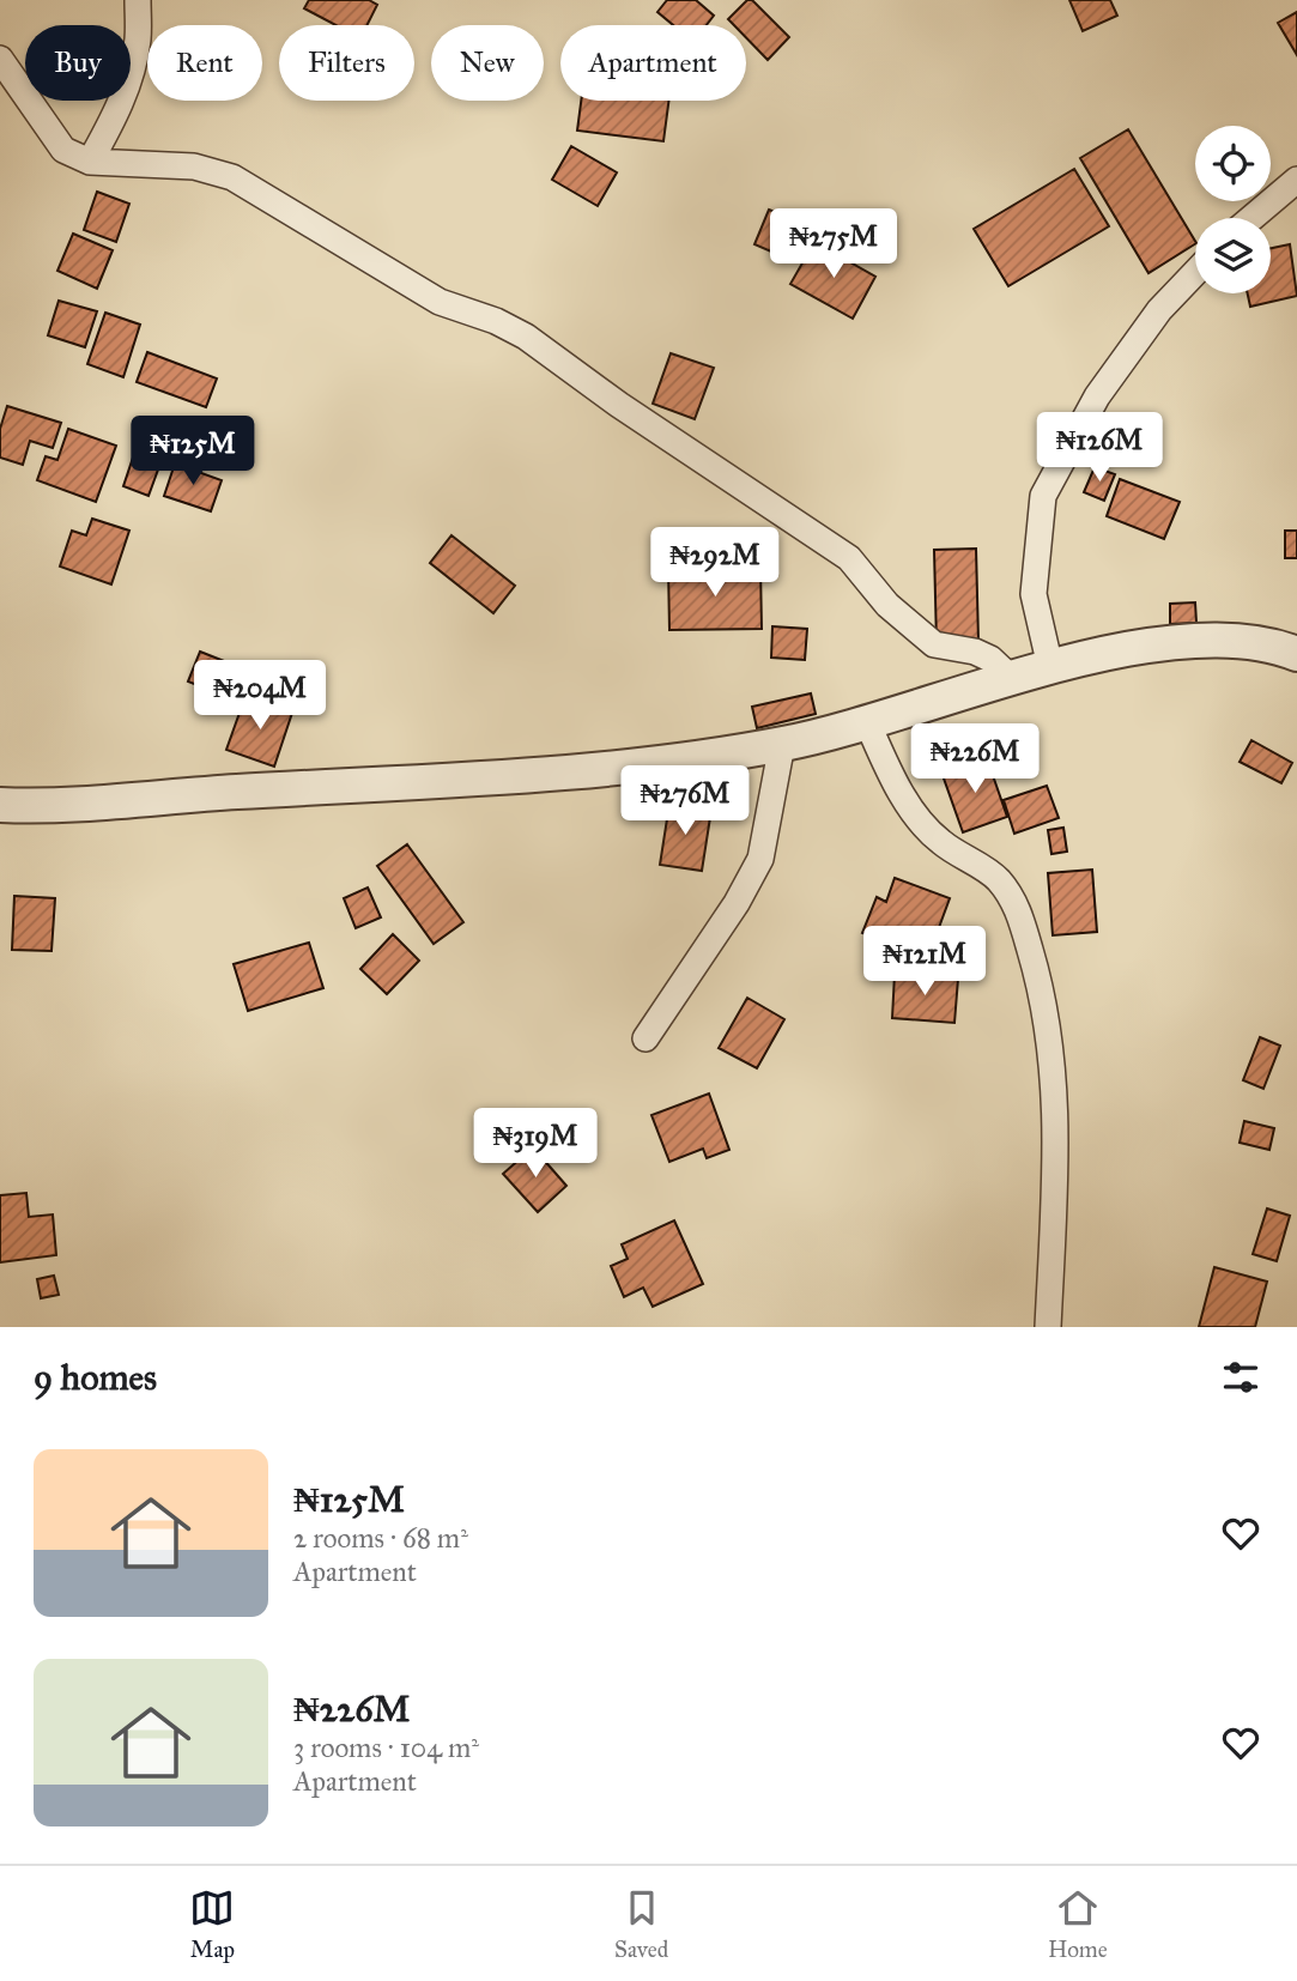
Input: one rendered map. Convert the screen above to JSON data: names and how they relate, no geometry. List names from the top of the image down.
{
  "page": {
    "chip": [
      "Buy",
      "Rent",
      "Filters",
      "New",
      "Apartment"
    ],
    "price": [
      "₦275M",
      "₦126M",
      "₦125M",
      "₦292M",
      "₦204M",
      "₦226M",
      "₦276M",
      "₦121M",
      "₦319M"
    ],
    "heading": "9 homes",
    "list": [
      {
        "name": "₦125M",
        "note": "2 rooms · 68 m² · Apartment"
      },
      {
        "name": "₦226M",
        "note": "3 rooms · 104 m² · Apartment"
      }
    ],
    "tabs": ["Map", "Saved", "Home"]
  }
}
